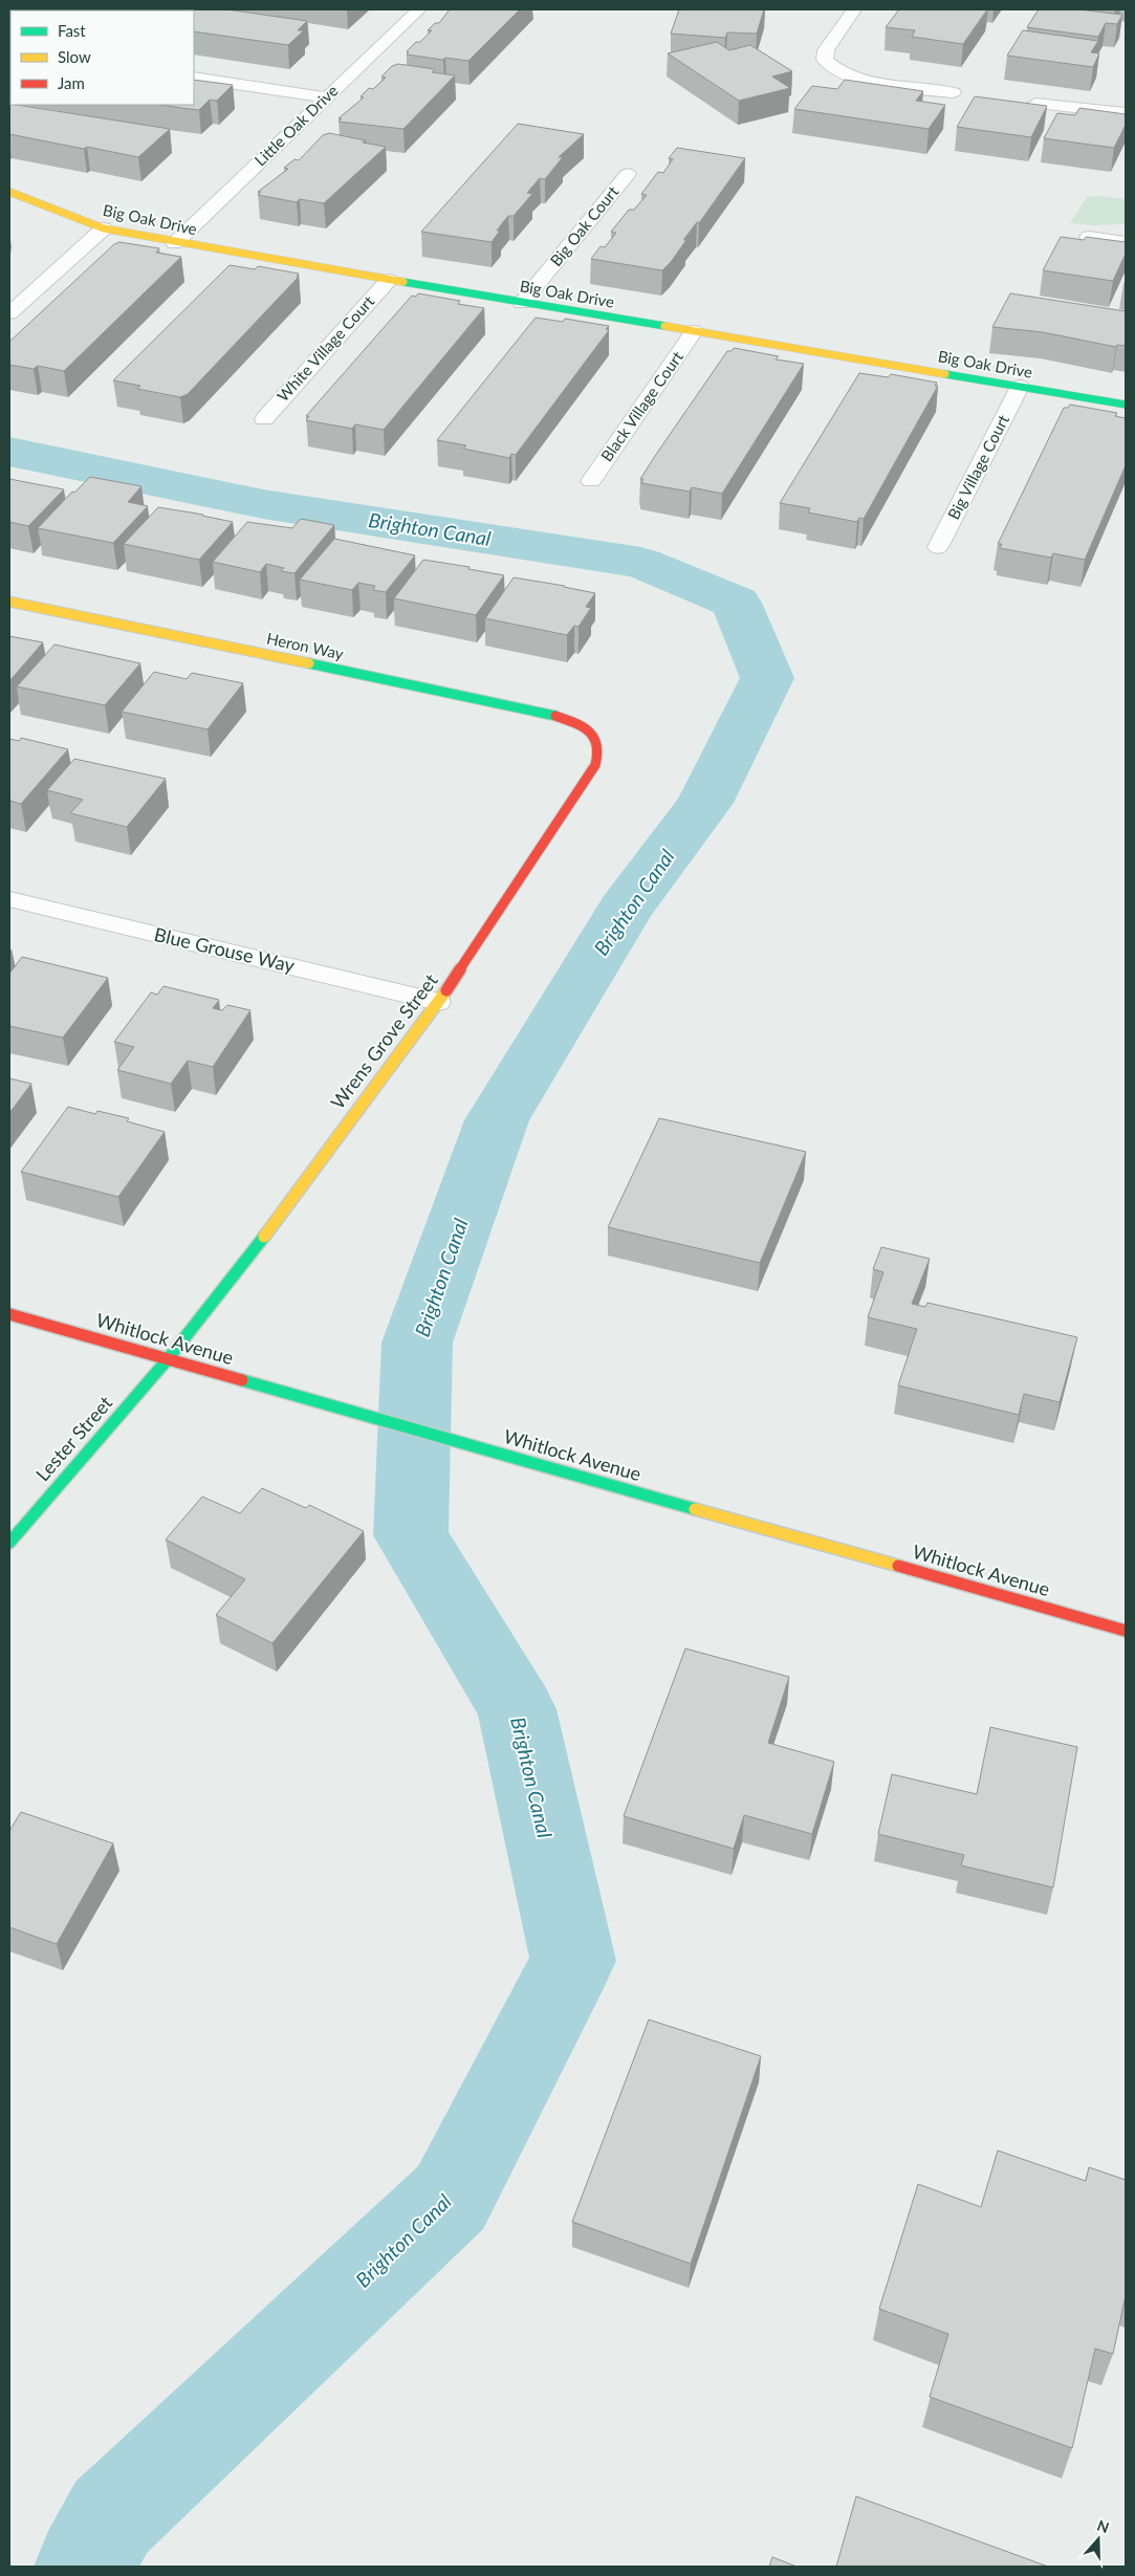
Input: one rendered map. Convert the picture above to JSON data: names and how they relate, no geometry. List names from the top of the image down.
{
  "streets": {
    "street": [
      "Little Oak Drive",
      "Big Oak Drive",
      "Big Oak Court",
      "White Village Court",
      "Black Village Court",
      "Big Village Court",
      "Heron Way",
      "Blue Grouse Way",
      "Wrens Grove Street",
      "Whitlock Avenue",
      "Lester Street"
    ]
  },
  "crossings": [
    ["Little Oak Drive", "Big Oak Drive"],
    ["Big Oak Drive", "Big Oak Court"],
    ["Big Oak Drive", "White Village Court"],
    ["Big Oak Drive", "Black Village Court"],
    ["Big Oak Drive", "Big Village Court"],
    ["Heron Way", "Wrens Grove Street"],
    ["Blue Grouse Way", "Wrens Grove Street"],
    ["Wrens Grove Street", "Whitlock Avenue"],
    ["Wrens Grove Street", "Lester Street"],
    ["Whitlock Avenue", "Lester Street"]
  ],
  "water": ["Brighton Canal"],
  "legend": ["Fast", "Slow", "Jam"],
  "north": "top"
}
